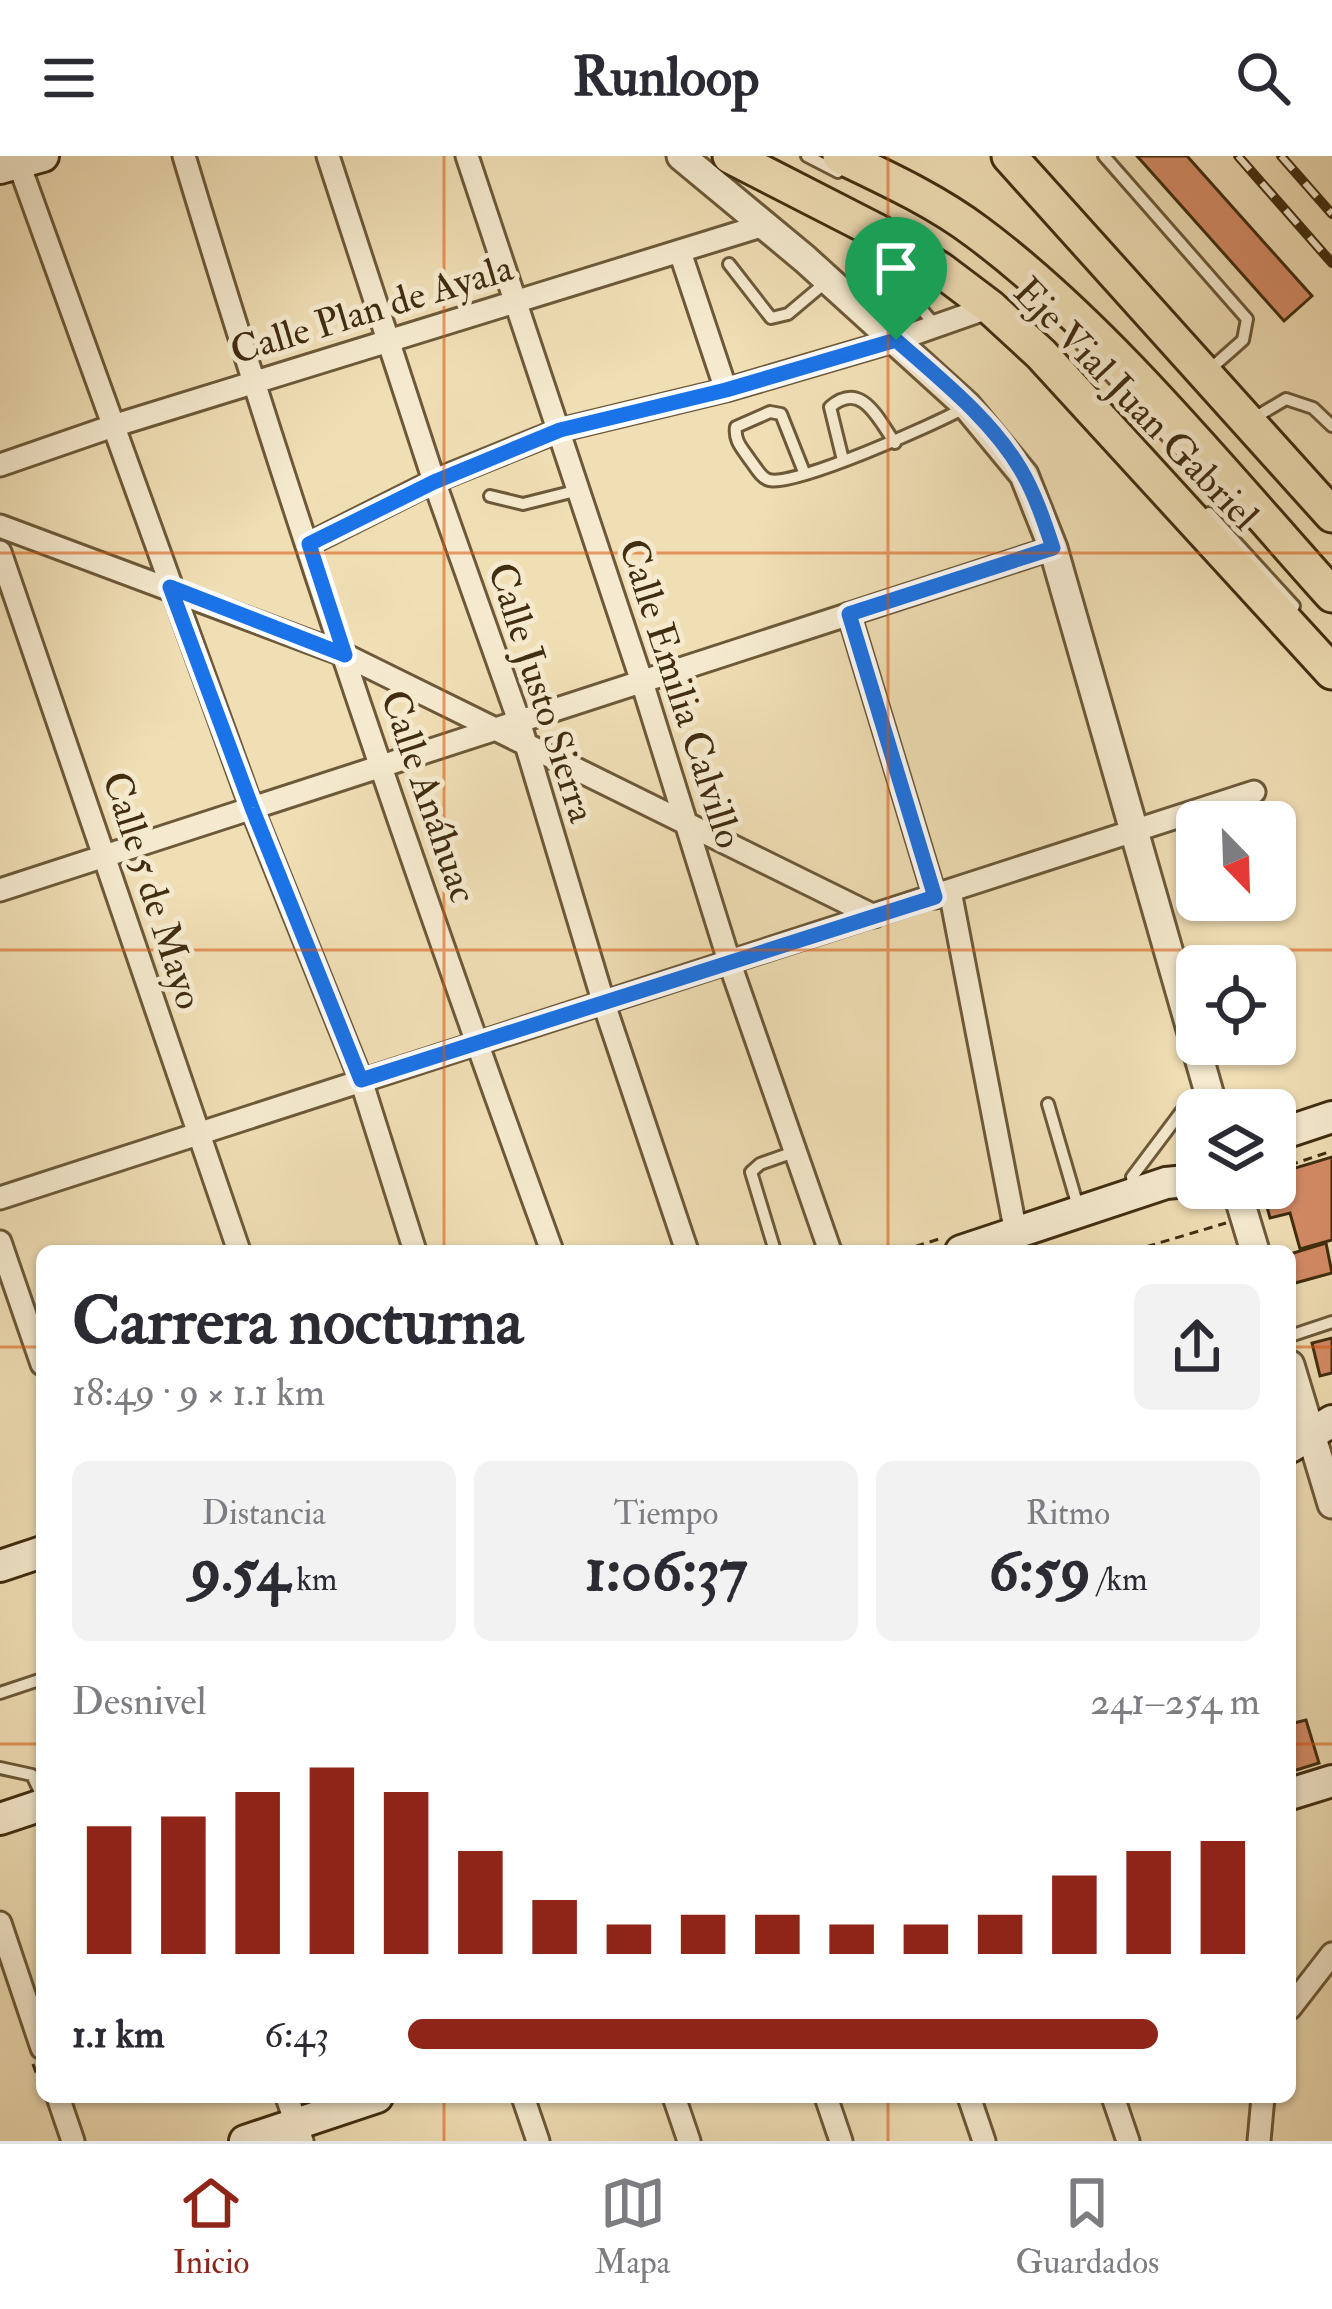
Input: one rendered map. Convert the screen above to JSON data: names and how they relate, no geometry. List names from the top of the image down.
{
  "streets": {
    "main road": ["Eje Vial Juan Gabriel"],
    "street": [
      "Calle Plan de Ayala",
      "Calle Justo Sierra",
      "Calle Emilia Calvillo",
      "Calle Anáhuac",
      "Calle 5 de Mayo"
    ]
  },
  "crossings": [
    ["Calle Plan de Ayala", "Calle Justo Sierra"],
    ["Calle Plan de Ayala", "Calle Emilia Calvillo"],
    ["Calle Plan de Ayala", "Calle Anáhuac"]
  ],
  "north": "bottom right",
  "page": {
    "header": "Runloop",
    "heading": ["Carrera nocturna", "18:49 · 9 × 1.1 km"],
    "stats": [
      ["Distancia", "9.54 km"],
      ["Tiempo", "1:06:37"],
      ["Ritmo", "6:59 /km"]
    ],
    "chart": ["Desnivel", "241–254 m"],
    "list": [
      {
        "name": "1.1 km",
        "note": "6:43"
      }
    ],
    "tabs": ["Inicio", "Mapa", "Guardados"]
  }
}
